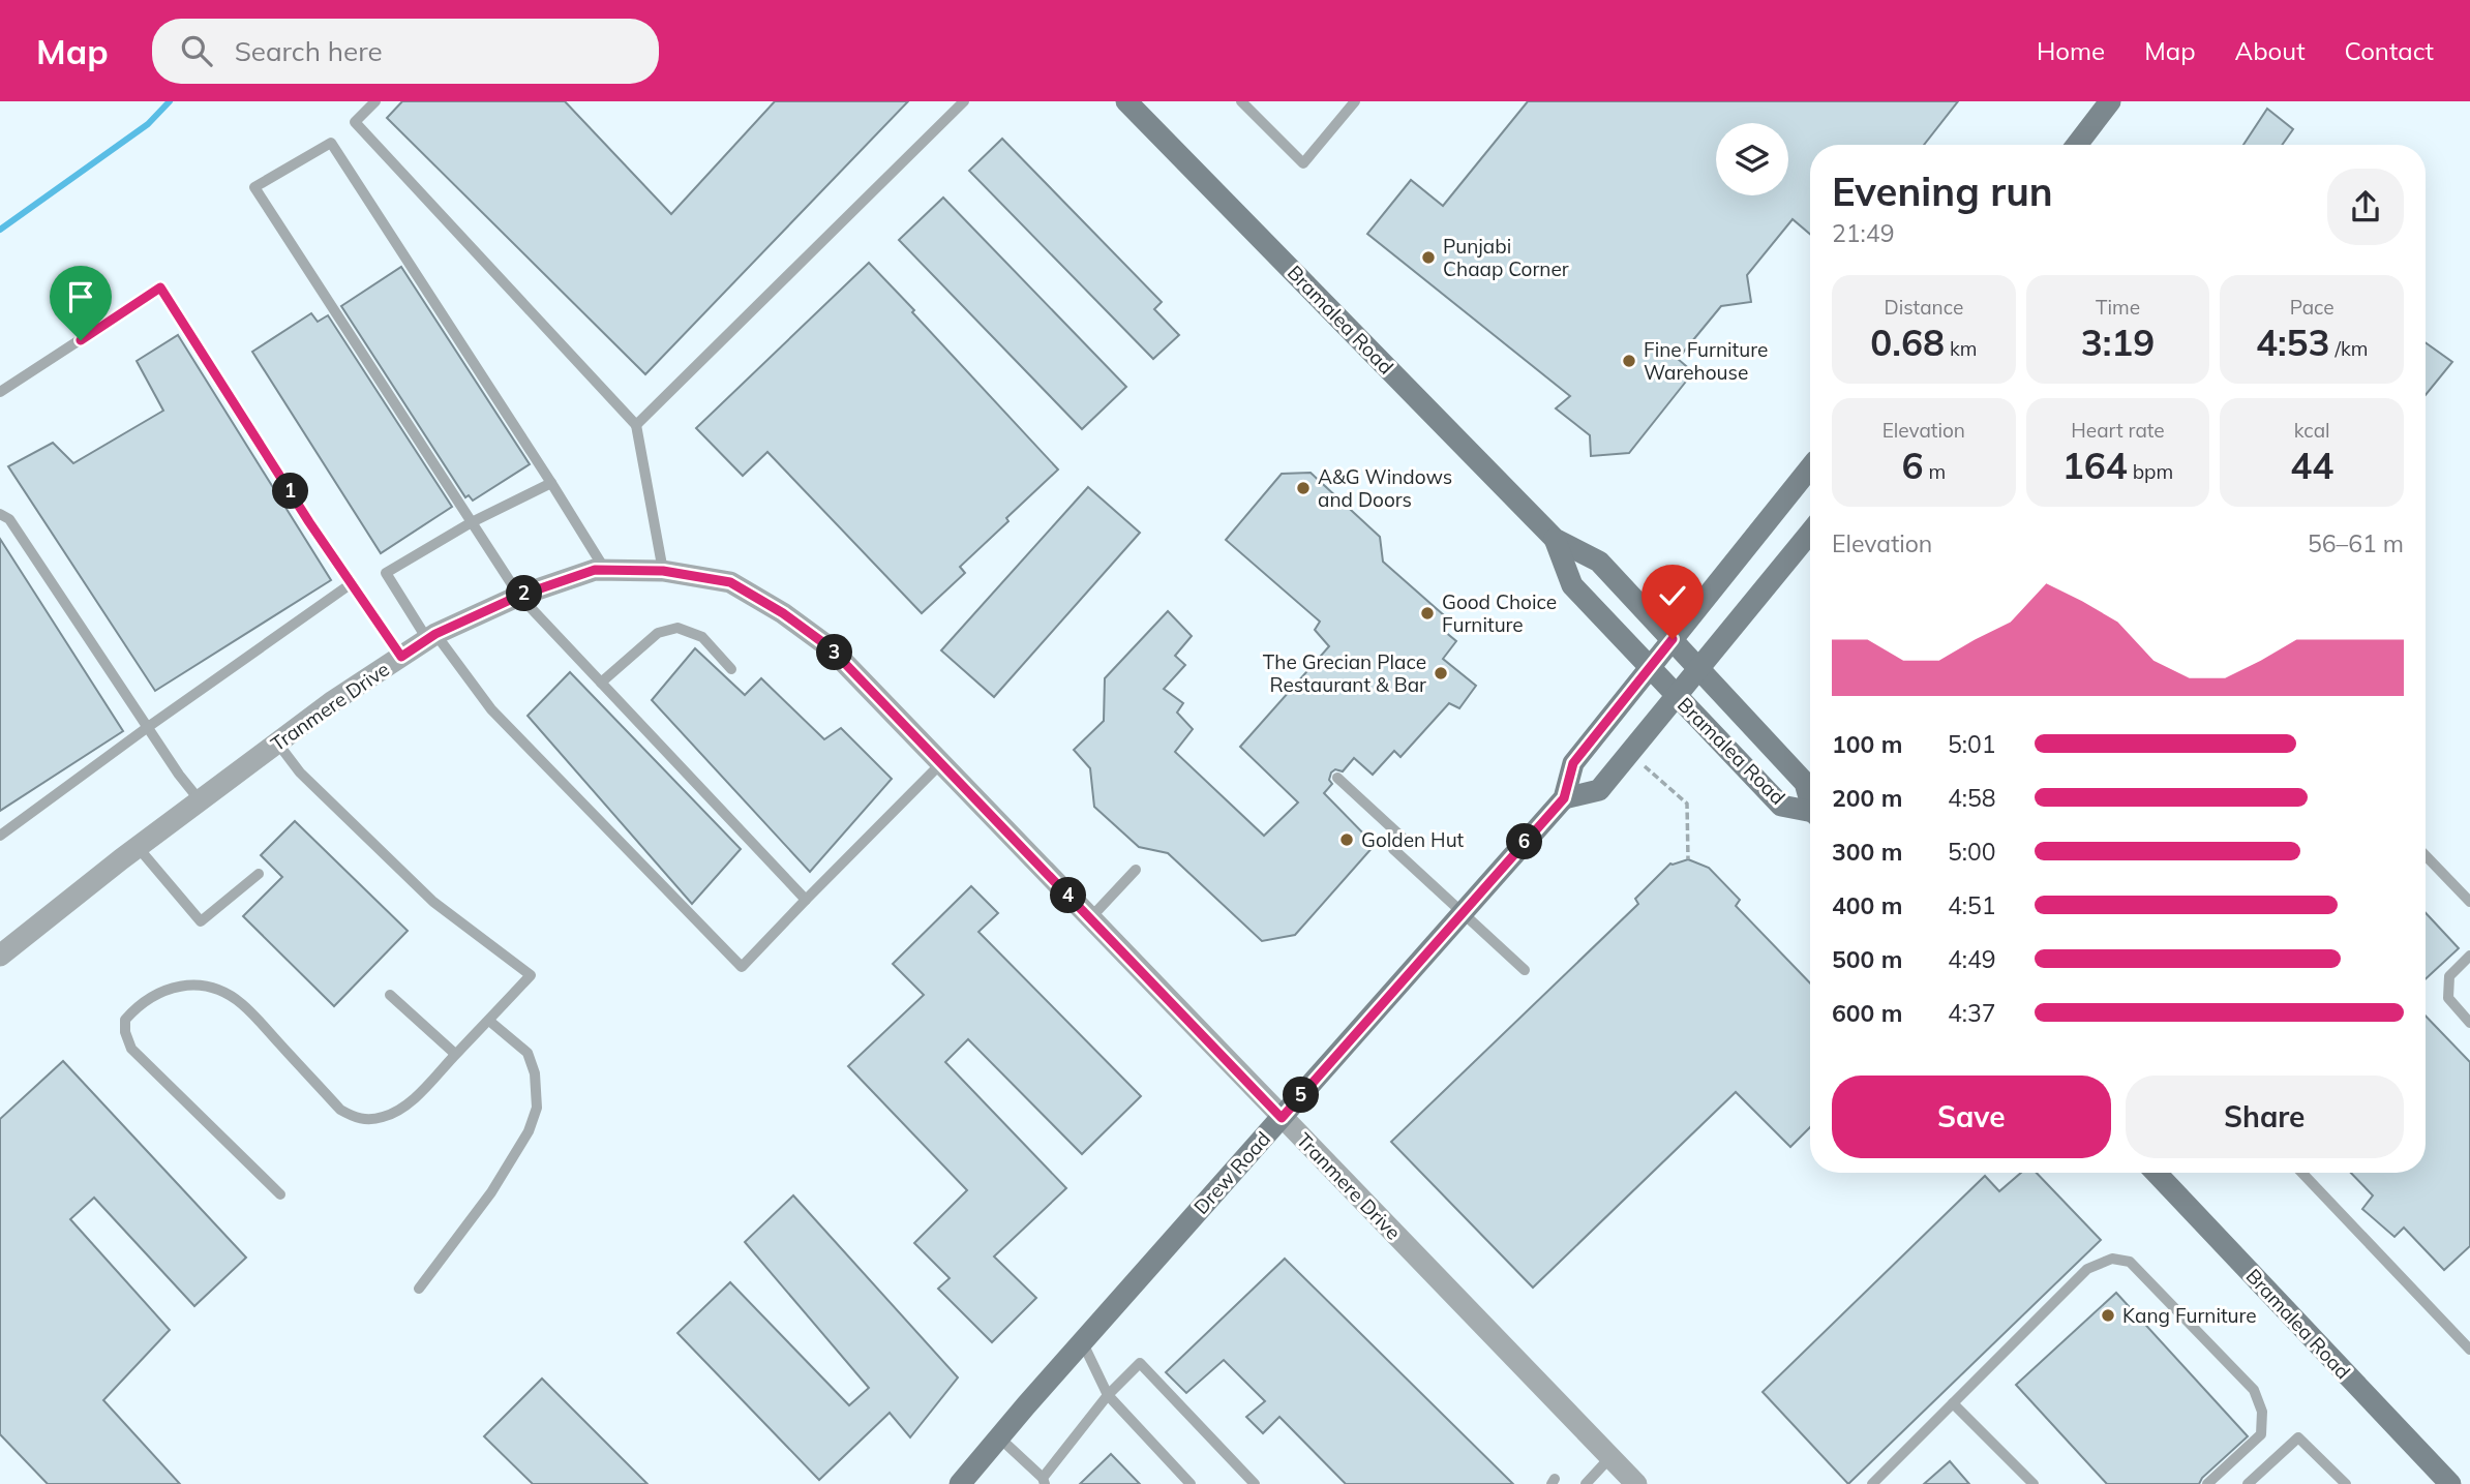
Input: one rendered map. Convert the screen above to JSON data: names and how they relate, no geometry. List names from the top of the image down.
{
  "streets": {
    "main road": ["Bramalea Road", "Drew Road"],
    "street": ["Tranmere Drive"]
  },
  "crossings": [
    ["Bramalea Road", "Drew Road"],
    ["Tranmere Drive", "Drew Road"]
  ],
  "places": [
    "Punjabi Chaap Corner",
    "Fine Furniture Warehouse",
    "A&G Windows and Doors",
    "Good Choice Furniture",
    "The Grecian Place Restaurant & Bar",
    "Golden Hut",
    "Kang Furniture"
  ],
  "page": {
    "header": "Map",
    "search": "Search here",
    "nav": [
      "Home",
      "Map",
      "About",
      "Contact"
    ],
    "heading": ["Evening run", "21:49"],
    "stats": [
      ["Distance", "0.68 km"],
      ["Time", "3:19"],
      ["Pace", "4:53 /km"],
      ["Elevation", "6 m"],
      ["Heart rate", "164 bpm"],
      ["kcal", "44"]
    ],
    "pins": [
      "1",
      "2",
      "3",
      "6",
      "4",
      "5"
    ],
    "chart": ["Elevation", "56–61 m"],
    "list": [
      {
        "name": "100 m",
        "note": "5:01"
      },
      {
        "name": "200 m",
        "note": "4:58"
      },
      {
        "name": "300 m",
        "note": "5:00"
      },
      {
        "name": "400 m",
        "note": "4:51"
      },
      {
        "name": "500 m",
        "note": "4:49"
      },
      {
        "name": "600 m",
        "note": "4:37"
      }
    ],
    "buttons": ["Save", "Share"]
  }
}
